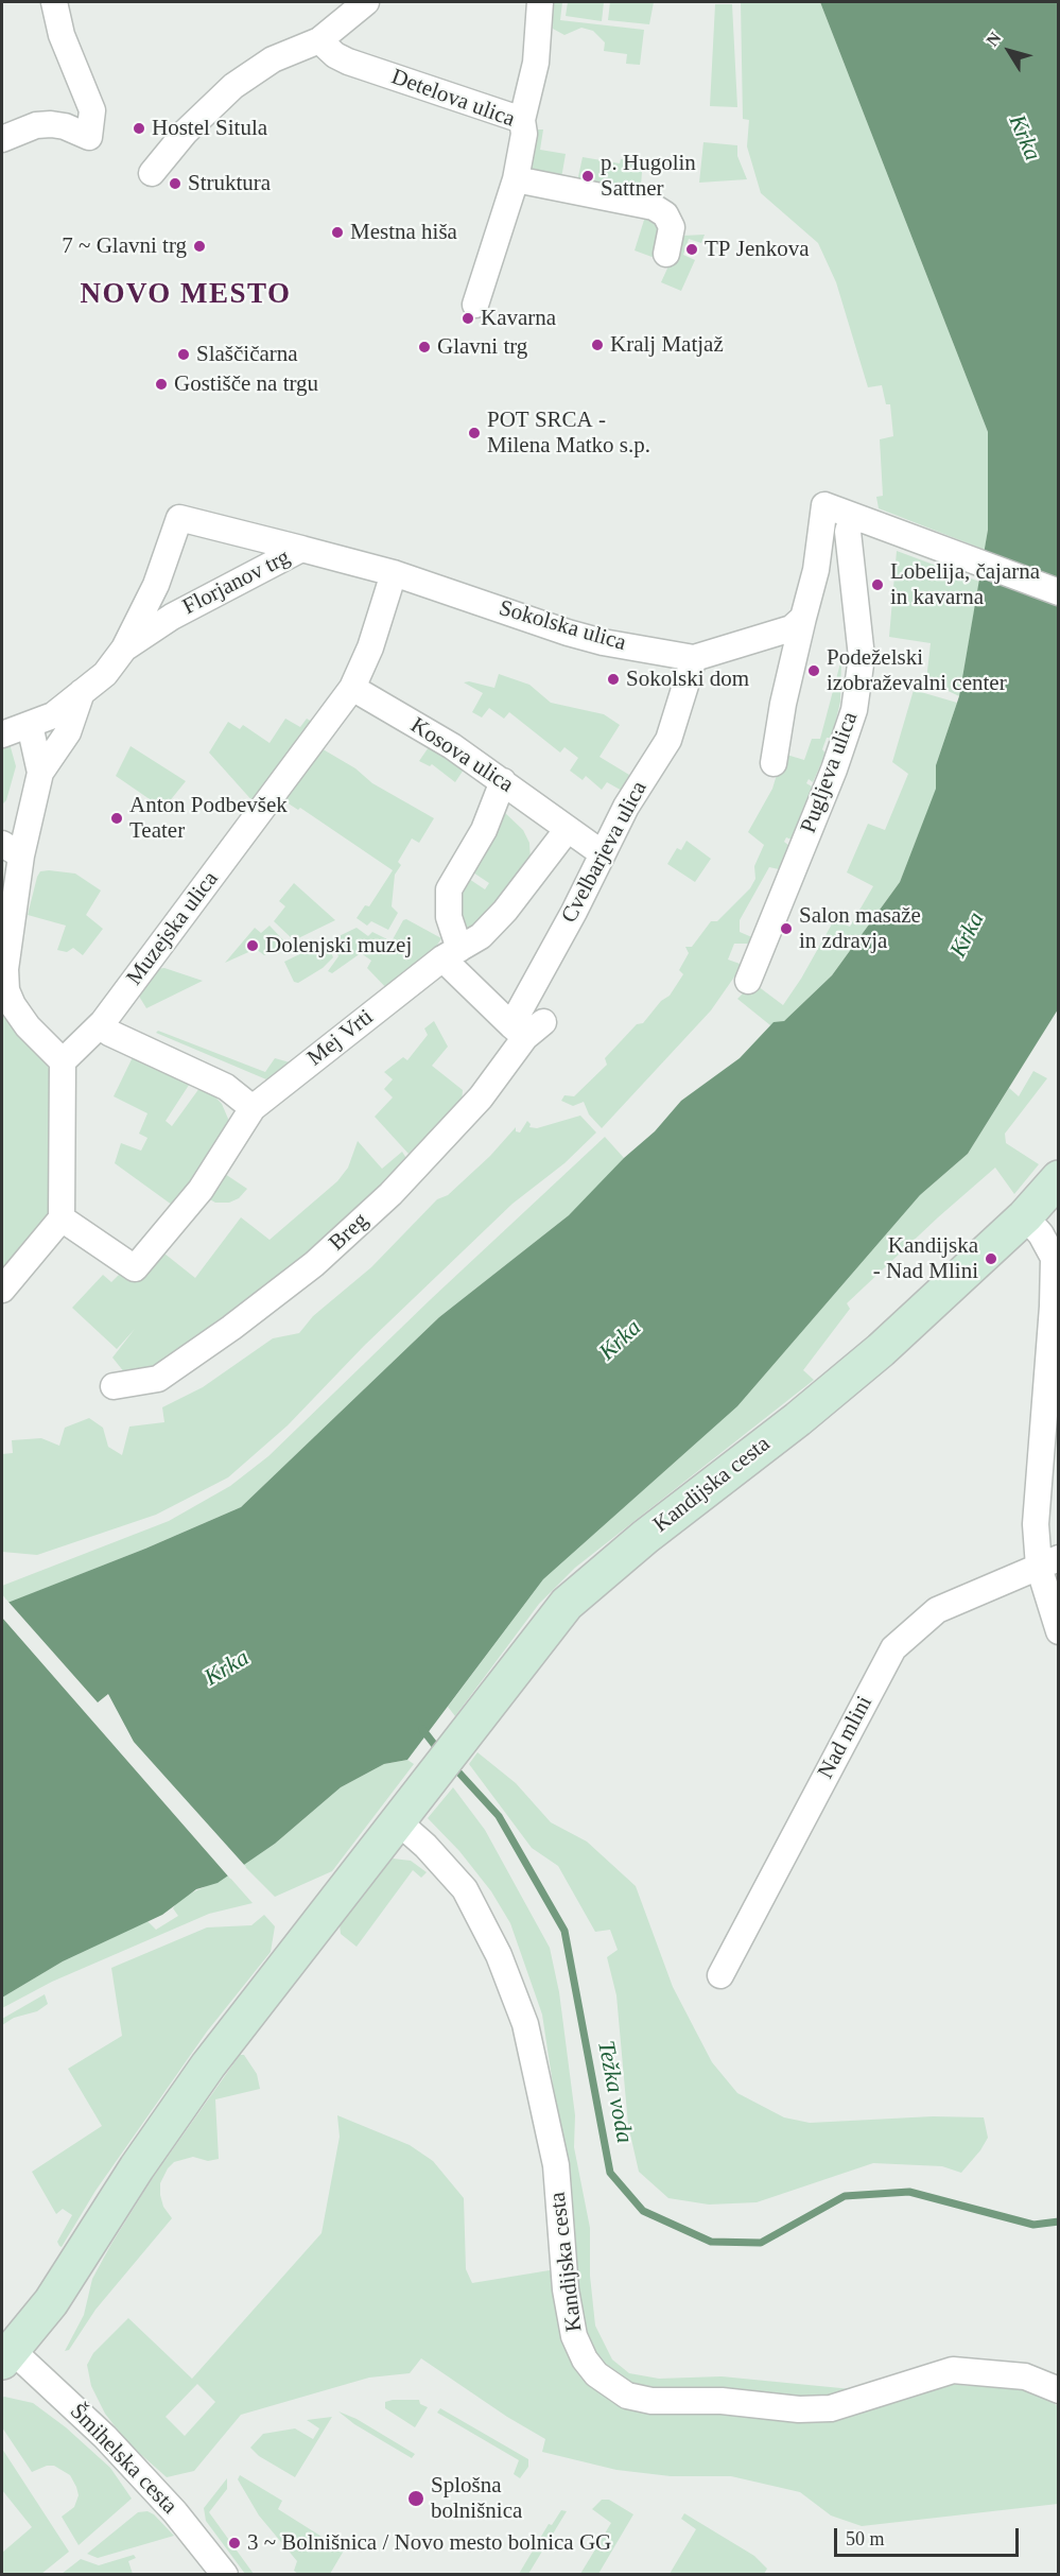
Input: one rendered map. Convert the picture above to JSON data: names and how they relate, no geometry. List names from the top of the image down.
{
  "streets": {
    "main road": ["Kandijska cesta"],
    "street": [
      "Detelova ulica",
      "Florjanov trg",
      "Sokolska ulica",
      "Kosova ulica",
      "Pugljeva ulica",
      "Cvelbarjeva ulica",
      "Muzejska ulica",
      "Mej Vrti",
      "Breg",
      "Nad mlini",
      "Šmihelska cesta"
    ]
  },
  "crossings": [
    ["Florjanov trg", "Sokolska ulica"],
    ["Florjanov trg", "Muzejska ulica"],
    ["Sokolska ulica", "Cvelbarjeva ulica"],
    ["Sokolska ulica", "Muzejska ulica"],
    ["Kosova ulica", "Cvelbarjeva ulica"],
    ["Kosova ulica", "Muzejska ulica"],
    ["Kosova ulica", "Mej Vrti"],
    ["Cvelbarjeva ulica", "Breg"],
    ["Kandijska cesta", "Šmihelska cesta"]
  ],
  "districts": ["NOVO MESTO"],
  "water": ["Krka", "Težka voda"],
  "places": [
    "Hostel Situla",
    "p. Hugolin Sattner",
    "Struktura",
    "Mestna hiša",
    "7 ~ Glavni trg",
    "TP Jenkova",
    "Kavarna",
    "Kralj Matjaž",
    "Glavni trg",
    "Slaščičarna",
    "Gostišče na trgu",
    "POT SRCA - Milena Matko s.p.",
    "Lobelija, čajarna in kavarna",
    "Podeželski izobraževalni center",
    "Sokolski dom",
    "Anton Podbevšek Teater",
    "Salon masaže in zdravja",
    "Dolenjski muzej",
    "Kandijska - Nad Mlini",
    "Splošna bolnišnica",
    "3 ~ Bolnišnica / Novo mesto bolnica GG"
  ],
  "scale_bar": "50 m",
  "north": "top left"
}
